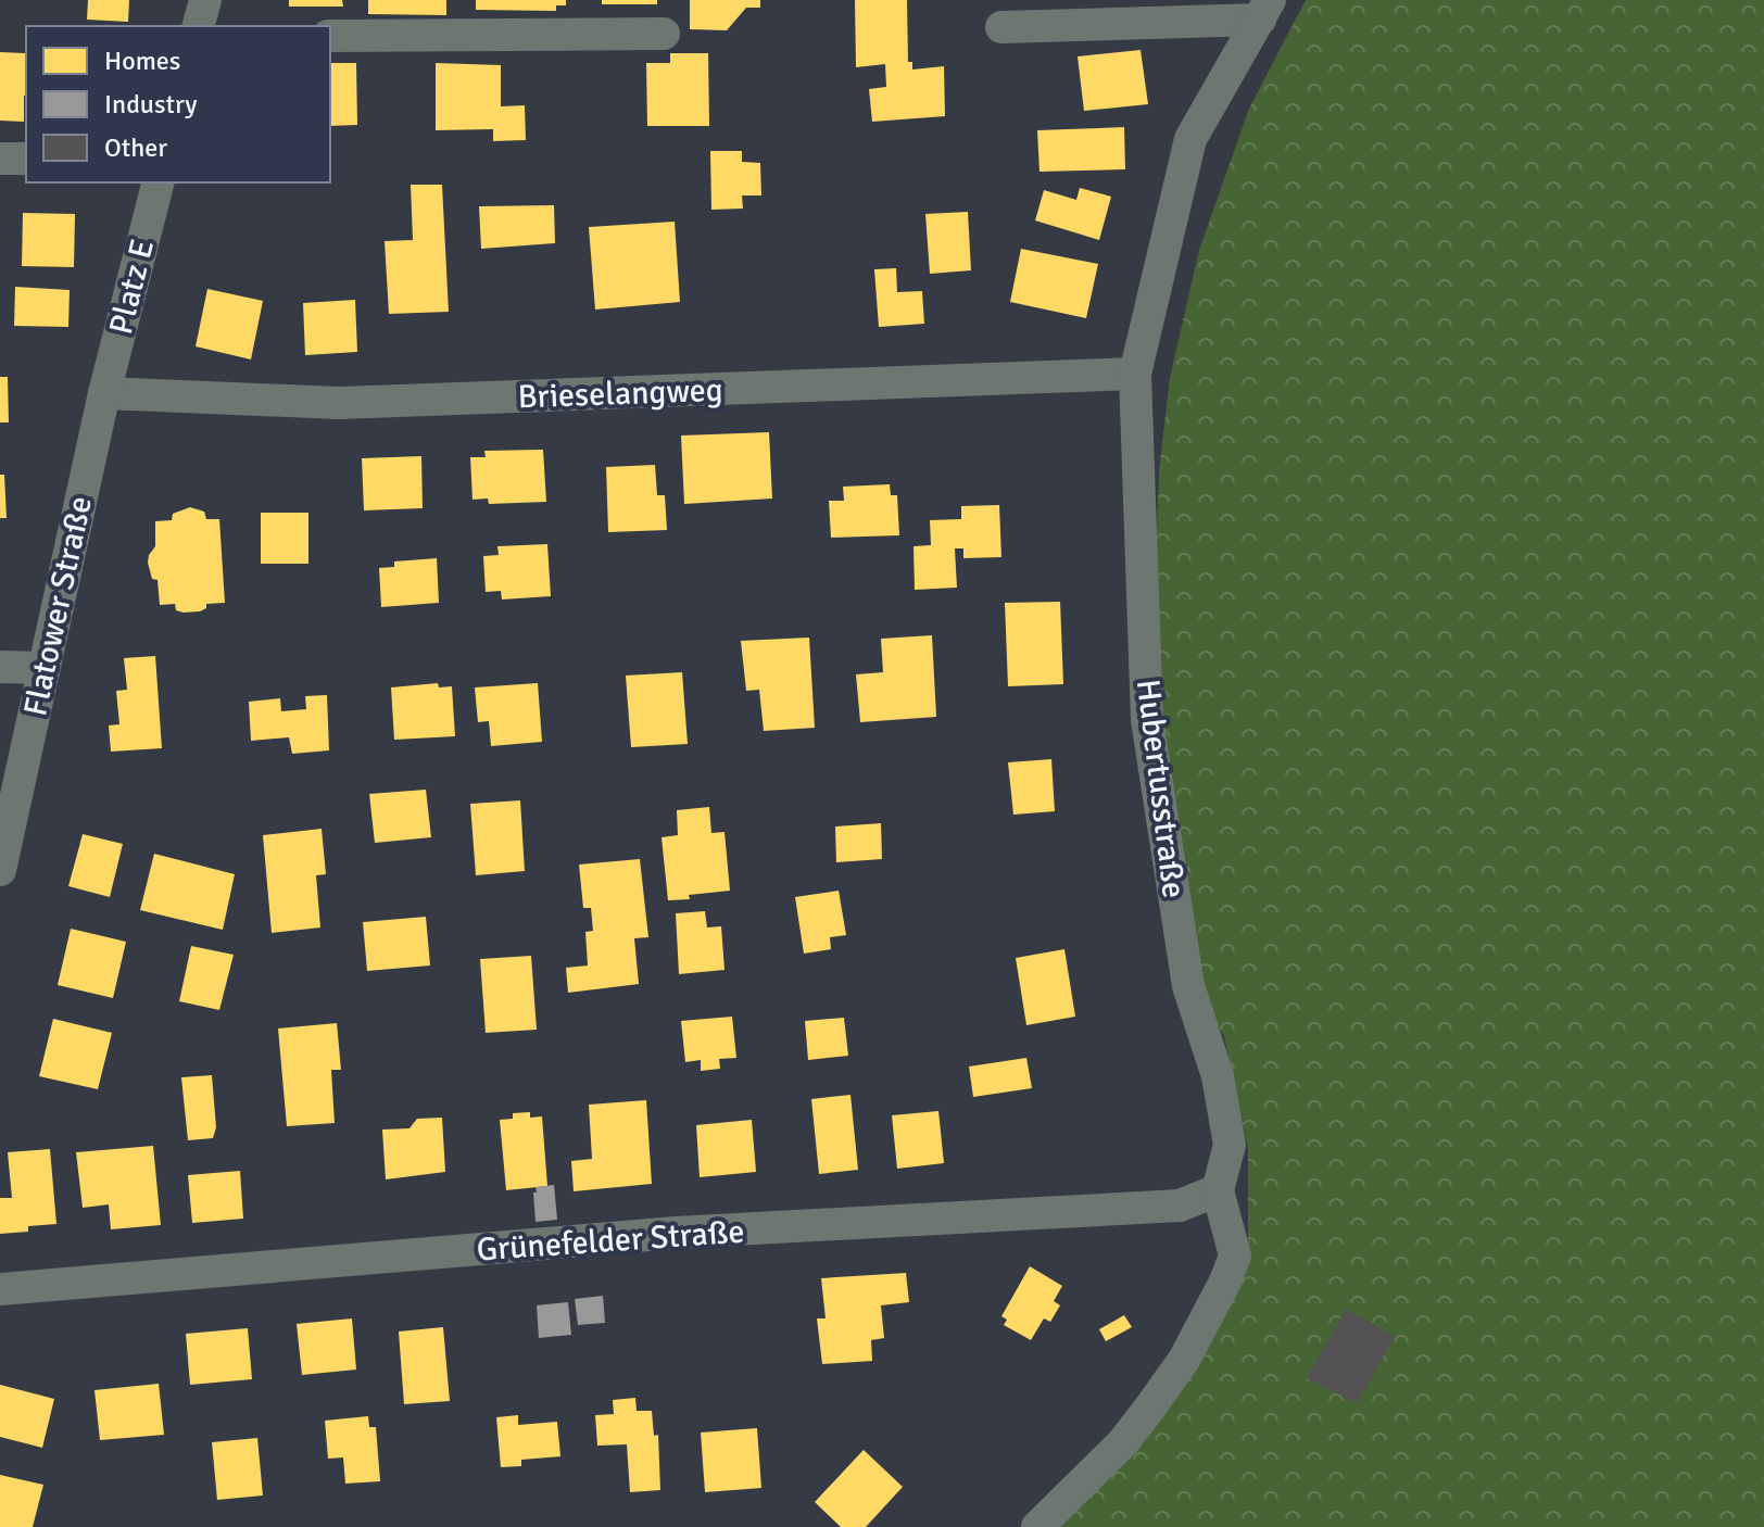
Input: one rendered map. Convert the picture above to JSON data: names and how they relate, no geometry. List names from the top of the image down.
{
  "streets": {
    "street": [
      "Platz E",
      "Brieselangweg",
      "Flatower Straße",
      "Hubertusstraße",
      "Grünefelder Straße"
    ]
  },
  "crossings": [
    ["Platz E", "Brieselangweg"],
    ["Platz E", "Flatower Straße"],
    ["Brieselangweg", "Flatower Straße"],
    ["Brieselangweg", "Hubertusstraße"],
    ["Hubertusstraße", "Grünefelder Straße"]
  ],
  "legend": ["Homes", "Industry", "Other"]
}
